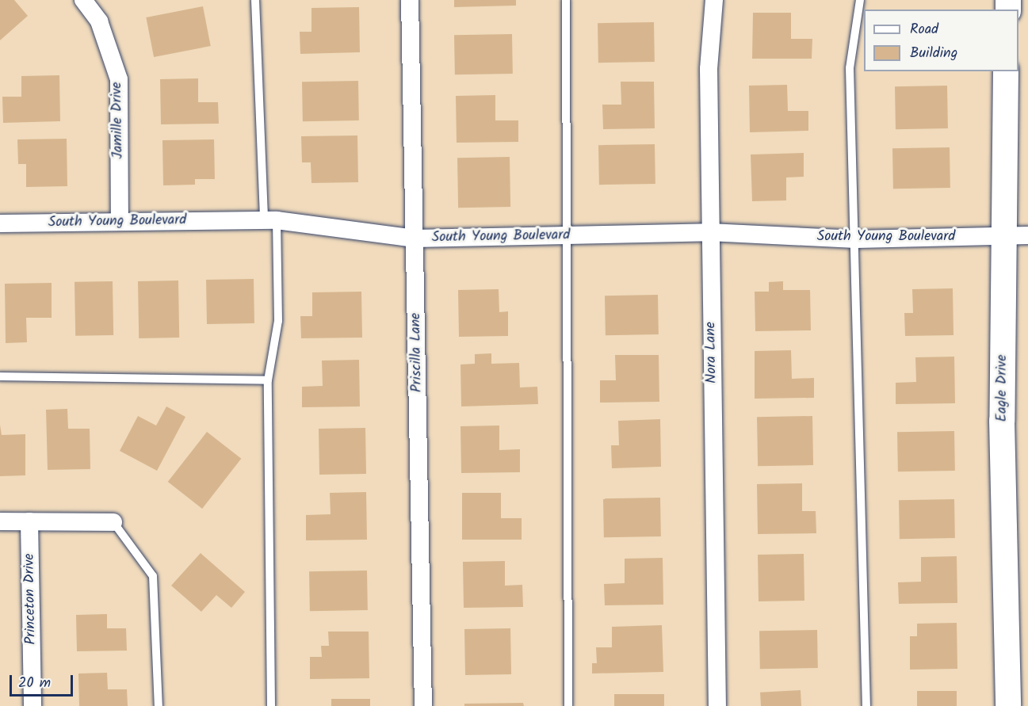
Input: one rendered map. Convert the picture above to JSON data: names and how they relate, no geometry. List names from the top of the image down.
{
  "streets": {
    "street": [
      "Jamille Drive",
      "South Young Boulevard",
      "Priscilla Lane",
      "Nora Lane",
      "Eagle Drive",
      "Princeton Drive"
    ]
  },
  "crossings": [
    ["Jamille Drive", "South Young Boulevard"],
    ["South Young Boulevard", "Priscilla Lane"],
    ["South Young Boulevard", "Nora Lane"],
    ["South Young Boulevard", "Eagle Drive"]
  ],
  "legend": ["Road", "Building"],
  "scale_bar": "20 m"
}
